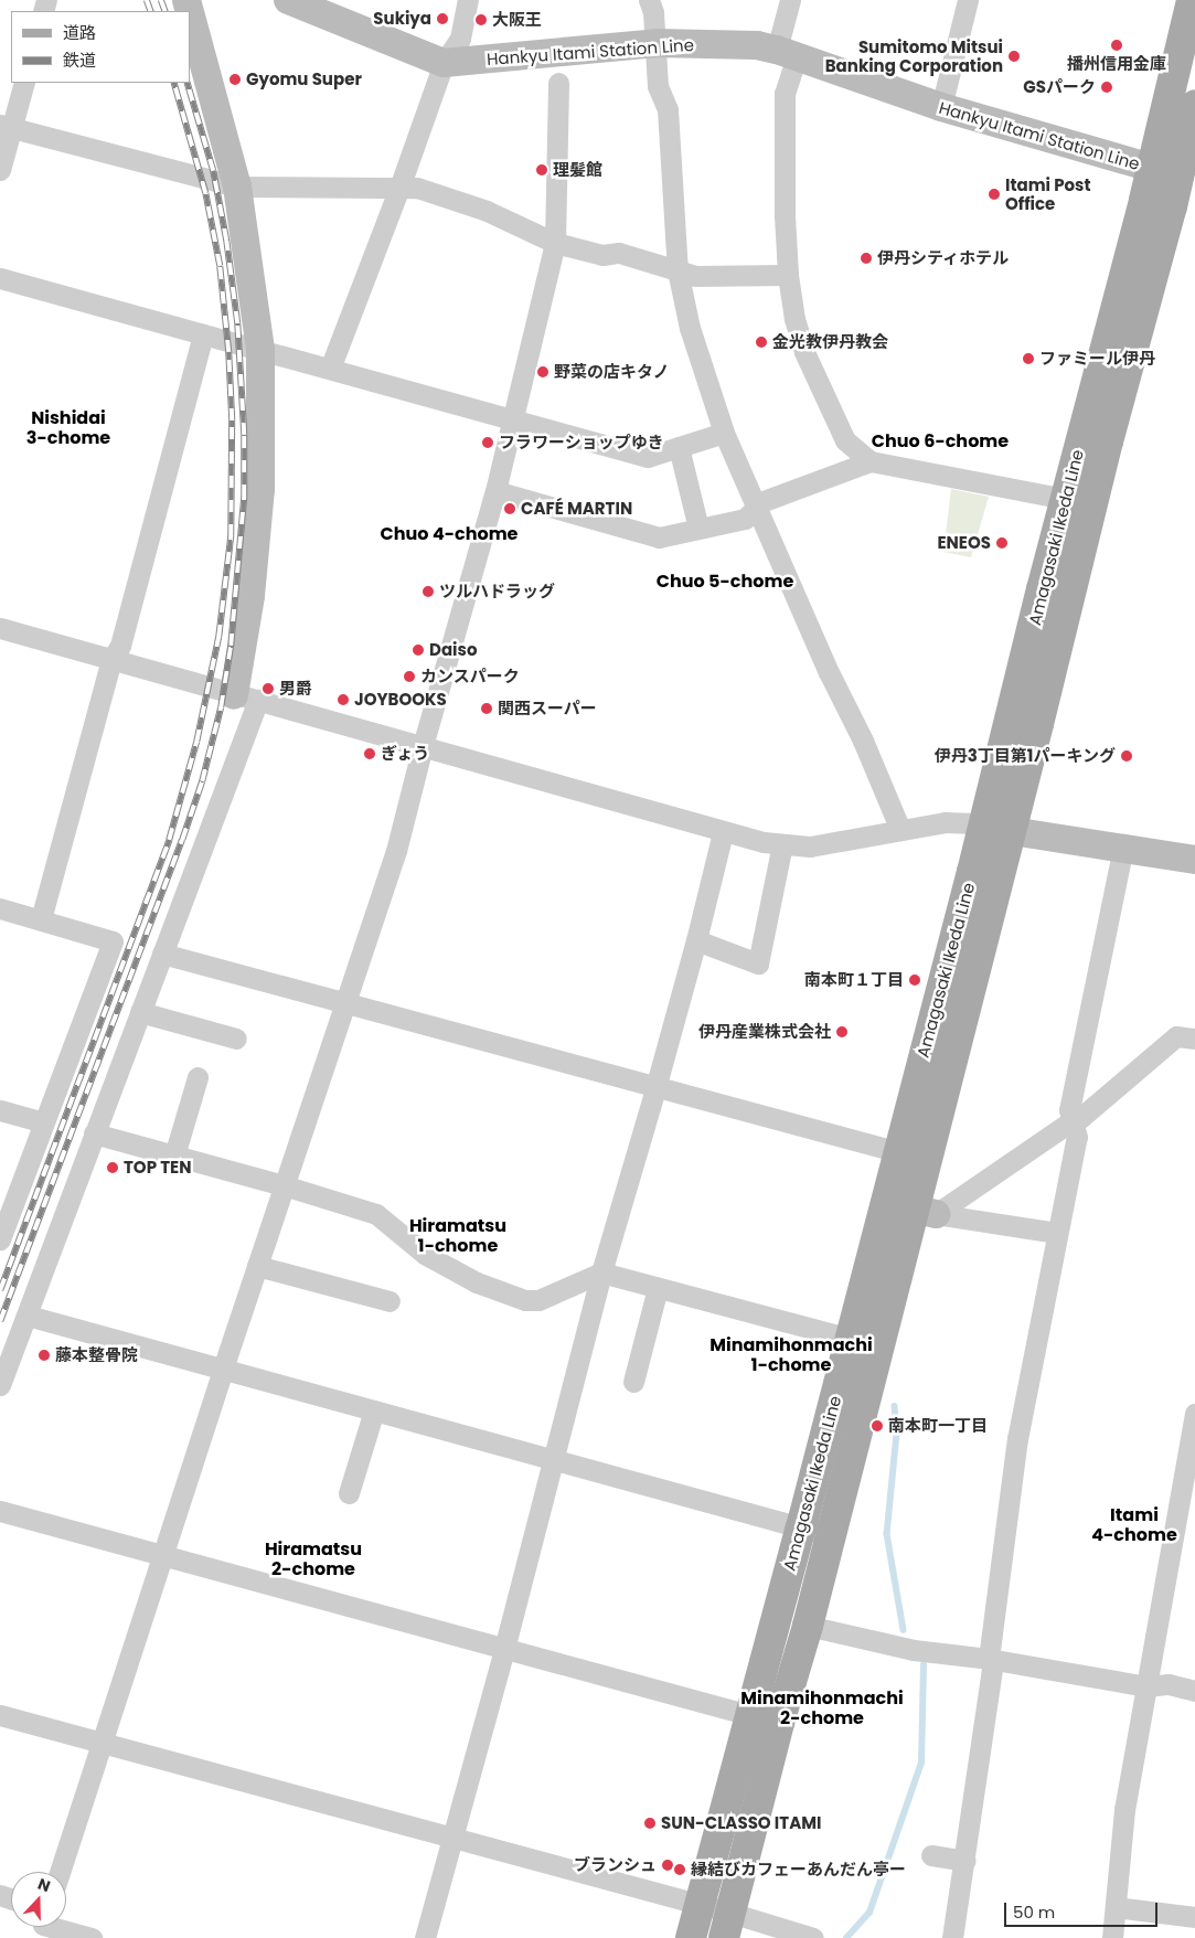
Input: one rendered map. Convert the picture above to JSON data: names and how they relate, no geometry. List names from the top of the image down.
{
  "streets": {
    "main road": ["Amagasaki Ikeda Line"],
    "street": ["Hankyu Itami Station Line"]
  },
  "crossings": [
    ["Hankyu Itami Station Line", "Amagasaki Ikeda Line"]
  ],
  "districts": [
    "Nishidai 3-chome",
    "Chuo 6-chome",
    "Chuo 4-chome",
    "Chuo 5-chome",
    "Hiramatsu 1-chome",
    "Minamihonmachi 1-chome",
    "Itami 4-chome",
    "Hiramatsu 2-chome",
    "Minamihonmachi 2-chome"
  ],
  "places": [
    "Sukiya",
    "大阪王",
    "播州信用金庫",
    "Sumitomo Mitsui Banking Corporation",
    "Gyomu Super",
    "GSパーク",
    "理髪館",
    "Itami Post Office",
    "伊丹シティホテル",
    "金光教伊丹教会",
    "ファミール伊丹",
    "野菜の店キタノ",
    "フラワーショップゆき",
    "CAFÉ MARTIN",
    "ENEOS",
    "ツルハドラッグ",
    "Daiso",
    "カンスパーク",
    "男爵",
    "JOYBOOKS",
    "関西スーパー",
    "ぎょう",
    "伊丹3丁目第1パーキング",
    "南本町１丁目",
    "伊丹産業株式会社",
    "TOP TEN",
    "藤本整骨院",
    "南本町一丁目",
    "SUN-CLASSO ITAMI",
    "ブランシュ",
    "縁結びカフェーあんだん亭ー"
  ],
  "legend": ["道路", "鉄道"],
  "scale_bar": "50 m",
  "north": "top"
}
